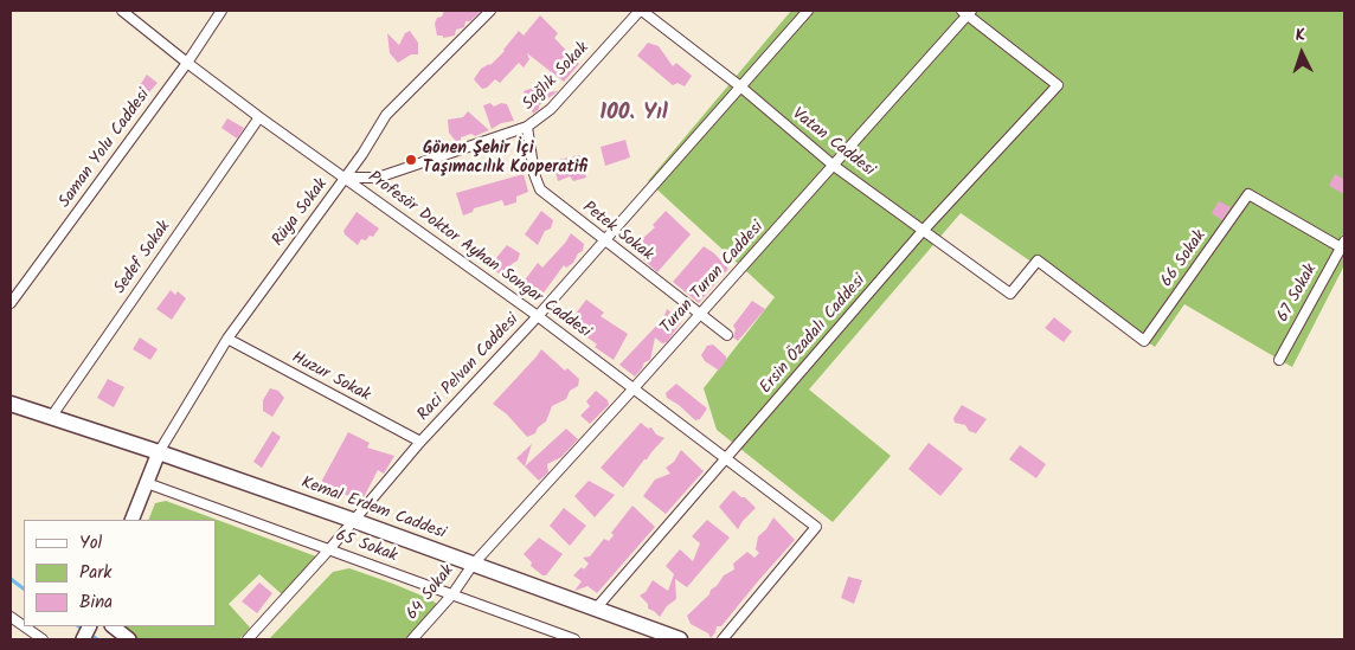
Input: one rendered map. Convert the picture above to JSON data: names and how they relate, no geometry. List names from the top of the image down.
{
  "streets": {
    "main road": ["Kemal Erdem Caddesi"],
    "street": [
      "Sağlık Sokak",
      "Vatan Caddesi",
      "Saman Yolu Caddesi",
      "Rüya Sokak",
      "Petek Sokak",
      "Profesör Doktor Ayhan Songar Caddesi",
      "Sedef Sokak",
      "66 Sokak",
      "Turan Turan Caddesi",
      "67 Sokak",
      "Ersin Özadalı Caddesi",
      "Raci Pelvan Caddesi",
      "Huzur Sokak",
      "65 Sokak",
      "64 Sokak"
    ]
  },
  "crossings": [
    ["Sağlık Sokak", "Vatan Caddesi"],
    ["Sağlık Sokak", "Rüya Sokak"],
    ["Sağlık Sokak", "Petek Sokak"],
    ["Sağlık Sokak", "Profesör Doktor Ayhan Songar Caddesi"],
    ["Vatan Caddesi", "66 Sokak"],
    ["Vatan Caddesi", "Turan Turan Caddesi"],
    ["Vatan Caddesi", "Ersin Özadalı Caddesi"],
    ["Vatan Caddesi", "Raci Pelvan Caddesi"],
    ["Saman Yolu Caddesi", "Profesör Doktor Ayhan Songar Caddesi"],
    ["Rüya Sokak", "Profesör Doktor Ayhan Songar Caddesi"],
    ["Rüya Sokak", "Huzur Sokak"],
    ["Rüya Sokak", "Kemal Erdem Caddesi"],
    ["Petek Sokak", "Turan Turan Caddesi"],
    ["Petek Sokak", "Raci Pelvan Caddesi"],
    ["Profesör Doktor Ayhan Songar Caddesi", "Sedef Sokak"],
    ["Profesör Doktor Ayhan Songar Caddesi", "Turan Turan Caddesi"],
    ["Profesör Doktor Ayhan Songar Caddesi", "Ersin Özadalı Caddesi"],
    ["Profesör Doktor Ayhan Songar Caddesi", "Raci Pelvan Caddesi"],
    ["Sedef Sokak", "Kemal Erdem Caddesi"],
    ["66 Sokak", "67 Sokak"],
    ["Turan Turan Caddesi", "Ersin Özadalı Caddesi"],
    ["Turan Turan Caddesi", "Kemal Erdem Caddesi"],
    ["Turan Turan Caddesi", "64 Sokak"],
    ["Ersin Özadalı Caddesi", "Kemal Erdem Caddesi"],
    ["Raci Pelvan Caddesi", "Huzur Sokak"],
    ["Raci Pelvan Caddesi", "Kemal Erdem Caddesi"],
    ["Raci Pelvan Caddesi", "65 Sokak"],
    ["Kemal Erdem Caddesi", "64 Sokak"],
    ["65 Sokak", "64 Sokak"]
  ],
  "districts": ["100. Yıl"],
  "places": ["Gönen Şehir İçi Taşımacılık Kooperatifi"],
  "legend": ["Yol", "Park", "Bina"],
  "north": "top"
}
